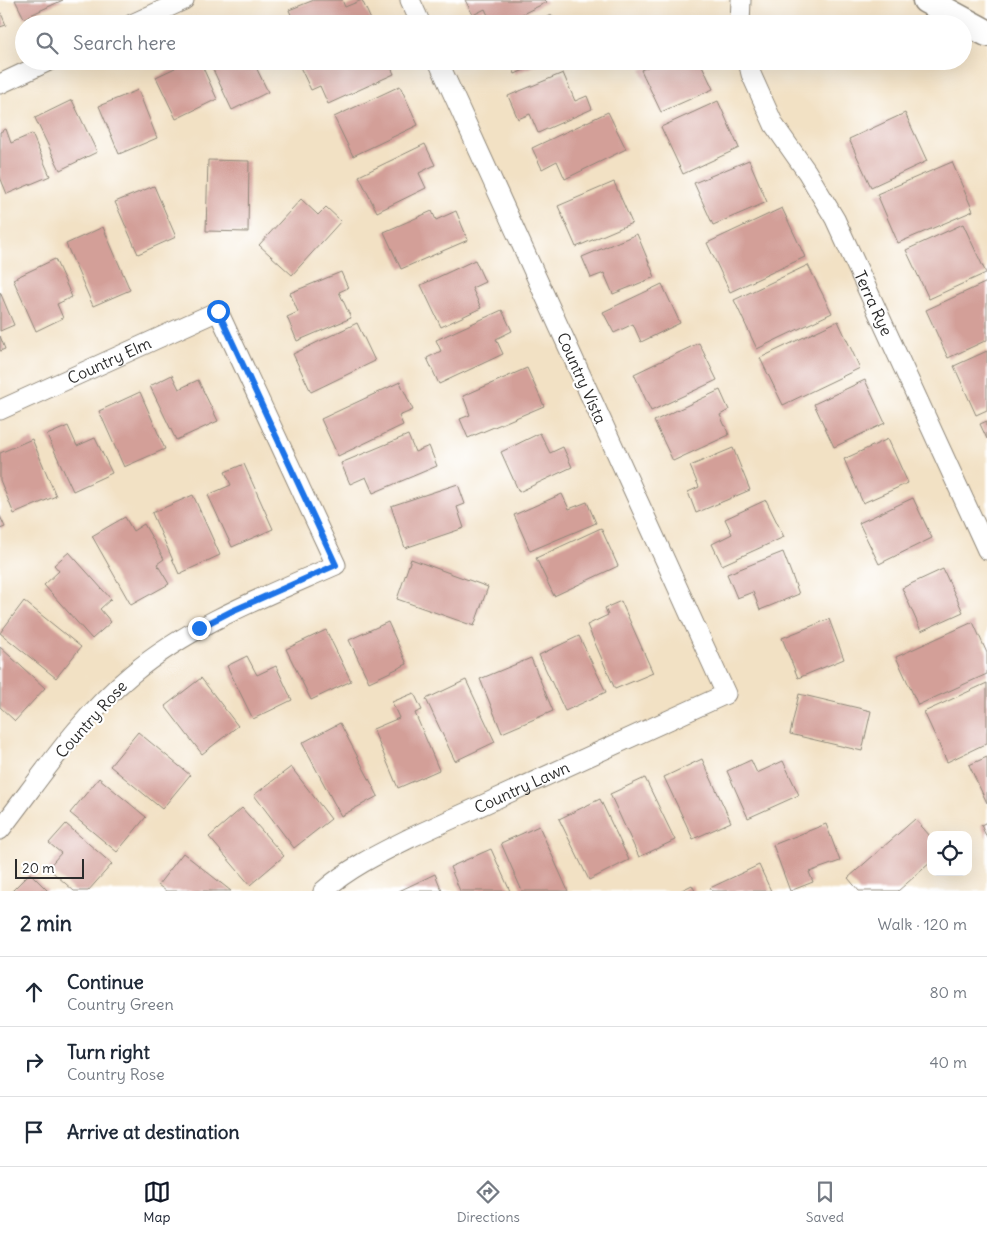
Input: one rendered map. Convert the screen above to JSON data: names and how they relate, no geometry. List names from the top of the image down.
{
  "streets": {
    "street": [
      "Terra Rye",
      "Country Elm",
      "Country Vista",
      "Country Rose",
      "Country Lawn"
    ]
  },
  "crossings": [
    ["Country Elm", "Country Rose"],
    ["Country Vista", "Country Lawn"]
  ],
  "scale_bar": "20 m",
  "page": {
    "search": "Search here",
    "scale": "20 m",
    "heading": ["2 min", "Walk · 120 m"],
    "list": [
      ["Continue", "Country Green", "80 m"],
      ["Turn right", "Country Rose", "40 m"],
      "Arrive at destination"
    ],
    "nav": ["Map", "Directions", "Saved"]
  }
}
